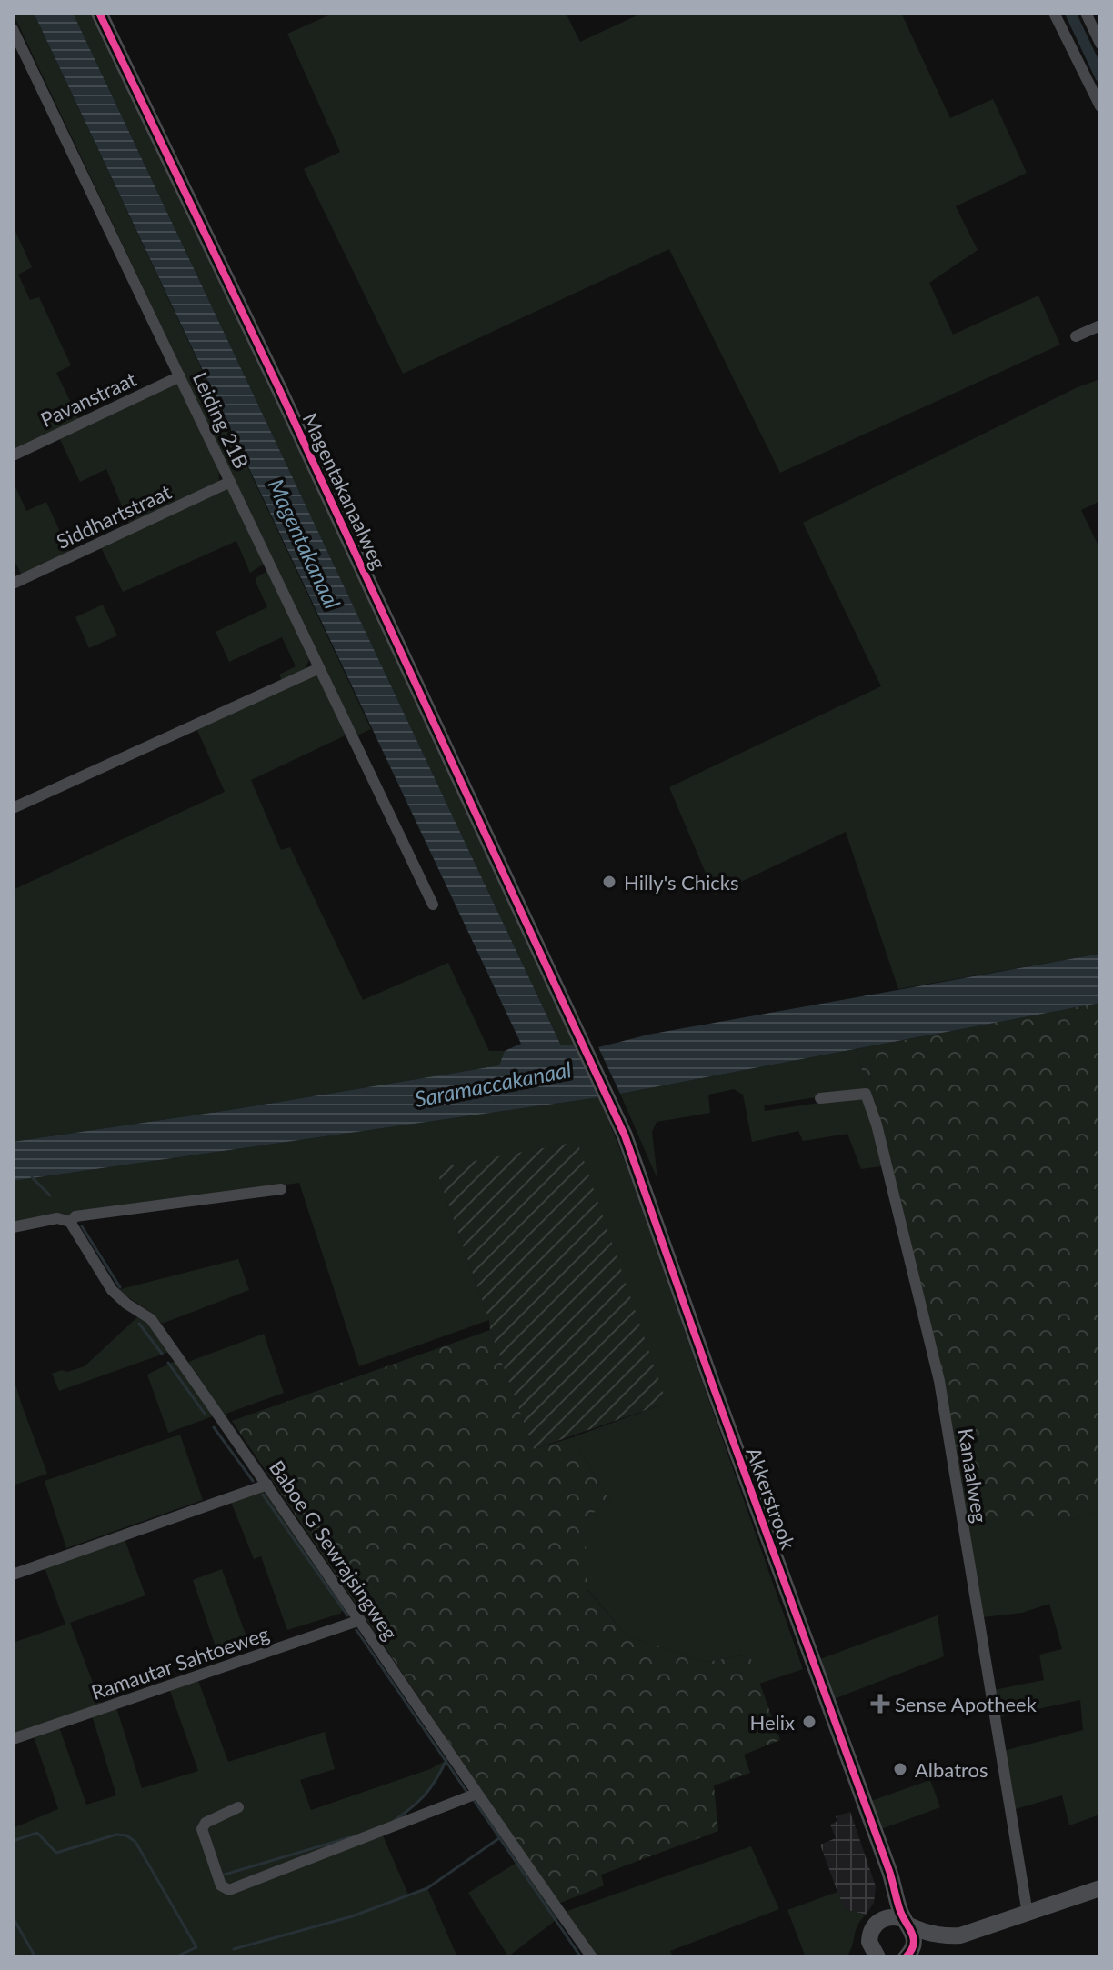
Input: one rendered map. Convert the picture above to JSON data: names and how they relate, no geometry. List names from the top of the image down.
{
  "streets": {
    "street": [
      "Pavanstraat",
      "Leiding 21B",
      "Magentakanaalweg",
      "Siddhartstraat",
      "Kanaalweg",
      "Akkerstrook",
      "Baboe G Sewrajsingweg",
      "Ramautar Sahtoeweg"
    ]
  },
  "crossings": [
    ["Pavanstraat", "Leiding 21B"],
    ["Leiding 21B", "Siddhartstraat"],
    ["Magentakanaalweg", "Akkerstrook"],
    ["Baboe G Sewrajsingweg", "Ramautar Sahtoeweg"]
  ],
  "water": ["Magentakanaal", "Saramaccakanaal"],
  "places": {
    "other": ["Hilly's Chicks", "Helix", "Albatros"],
    "health": ["Sense Apotheek"]
  }
}
